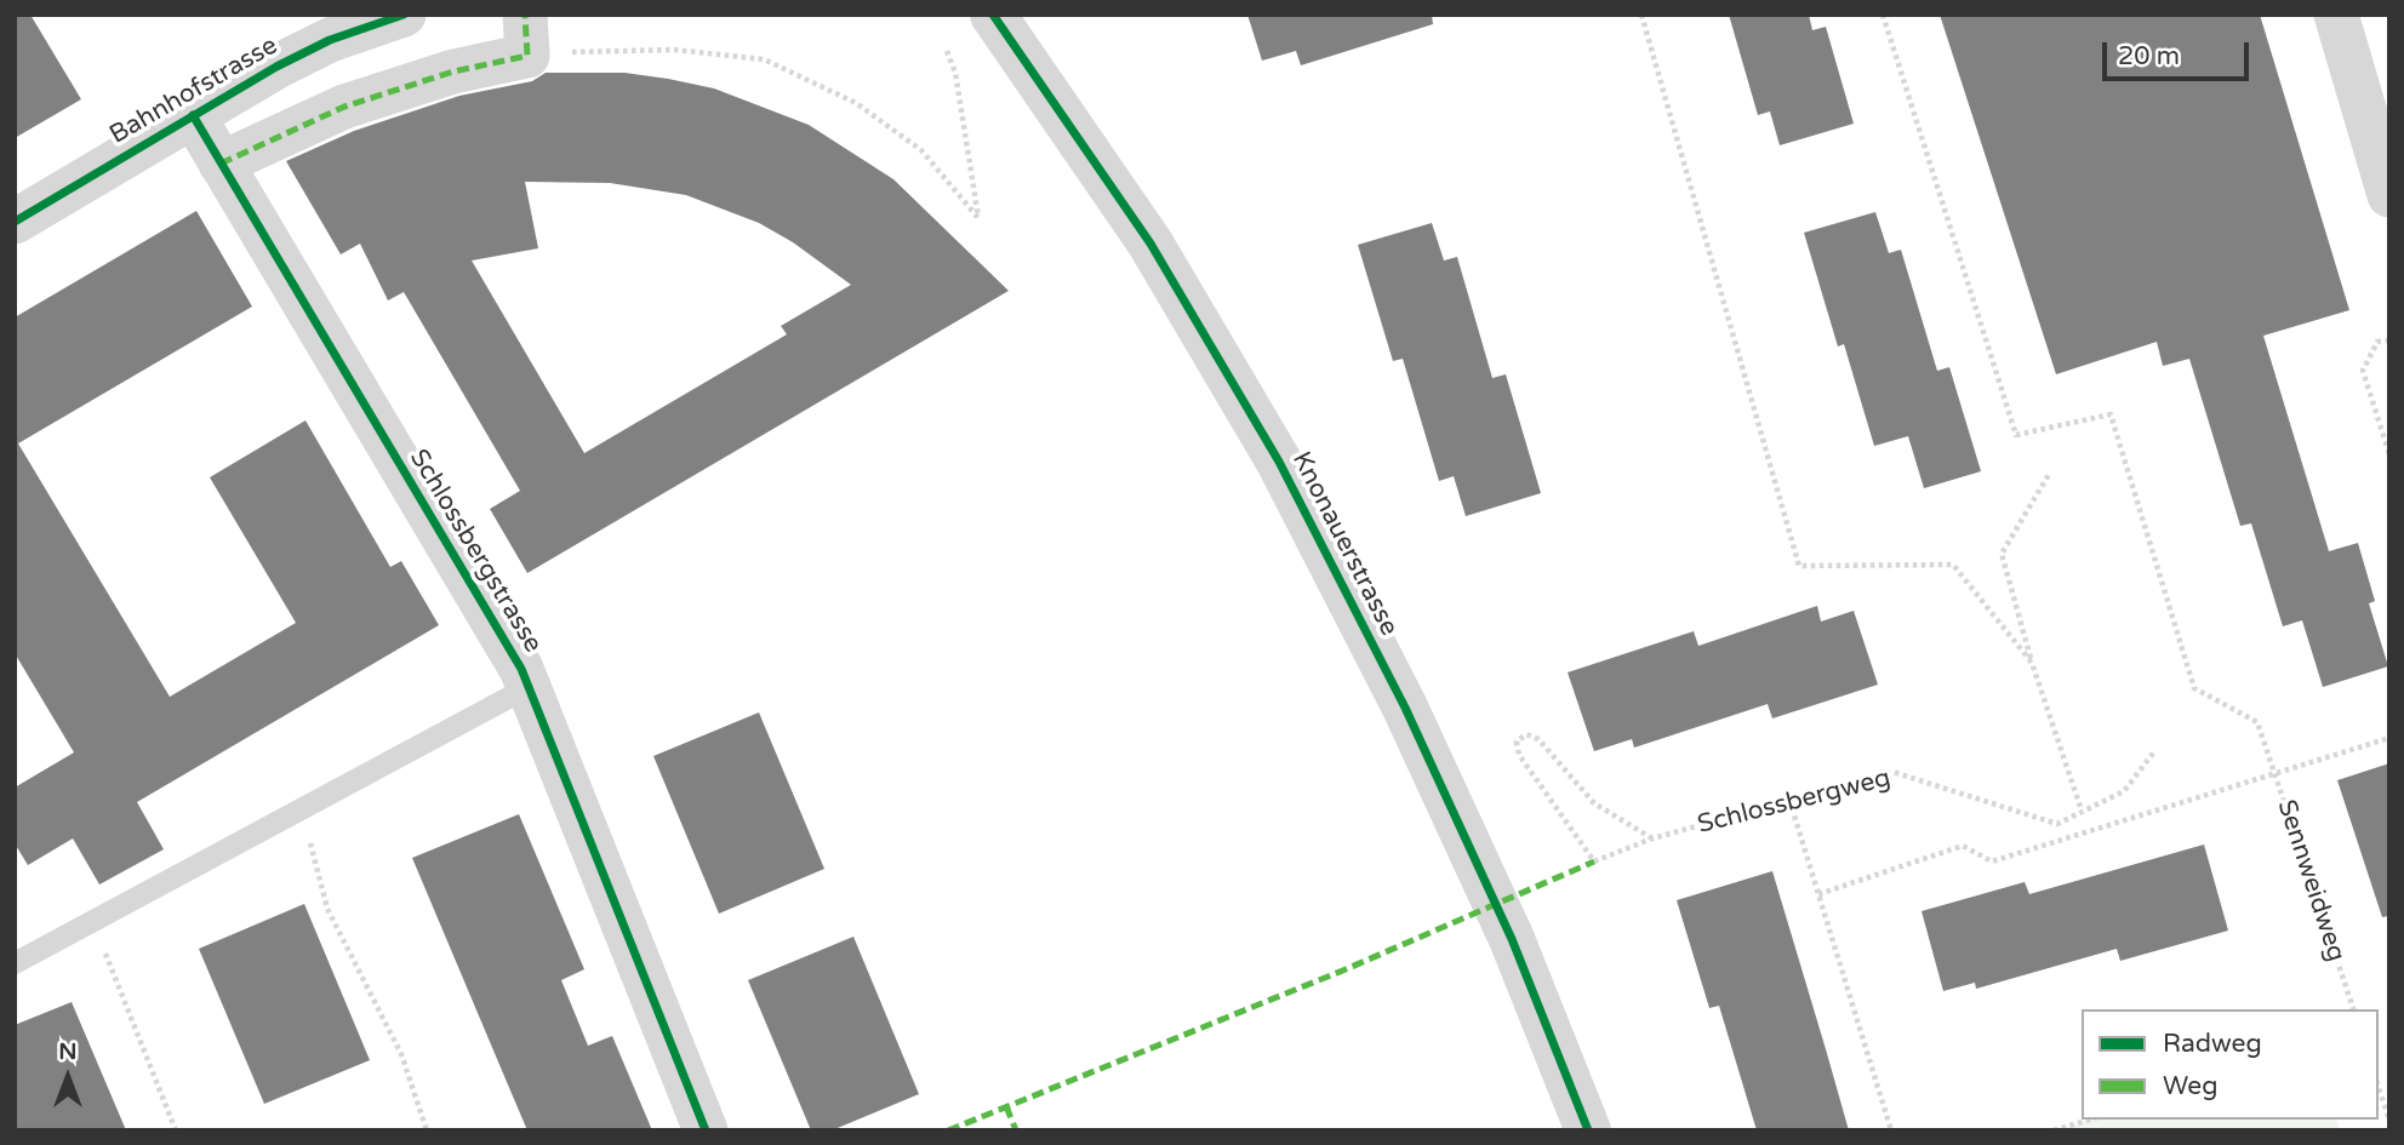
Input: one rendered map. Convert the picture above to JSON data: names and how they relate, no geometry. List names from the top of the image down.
{
  "streets": {
    "street": ["Bahnhofstrasse", "Knonauerstrasse", "Schlossbergstrasse"],
    "path": ["Schlossbergweg", "Sennweidweg"]
  },
  "crossings": [
    ["Bahnhofstrasse", "Schlossbergstrasse"]
  ],
  "legend": ["Radweg", "Weg"],
  "scale_bar": "20 m",
  "north": "top"
}
